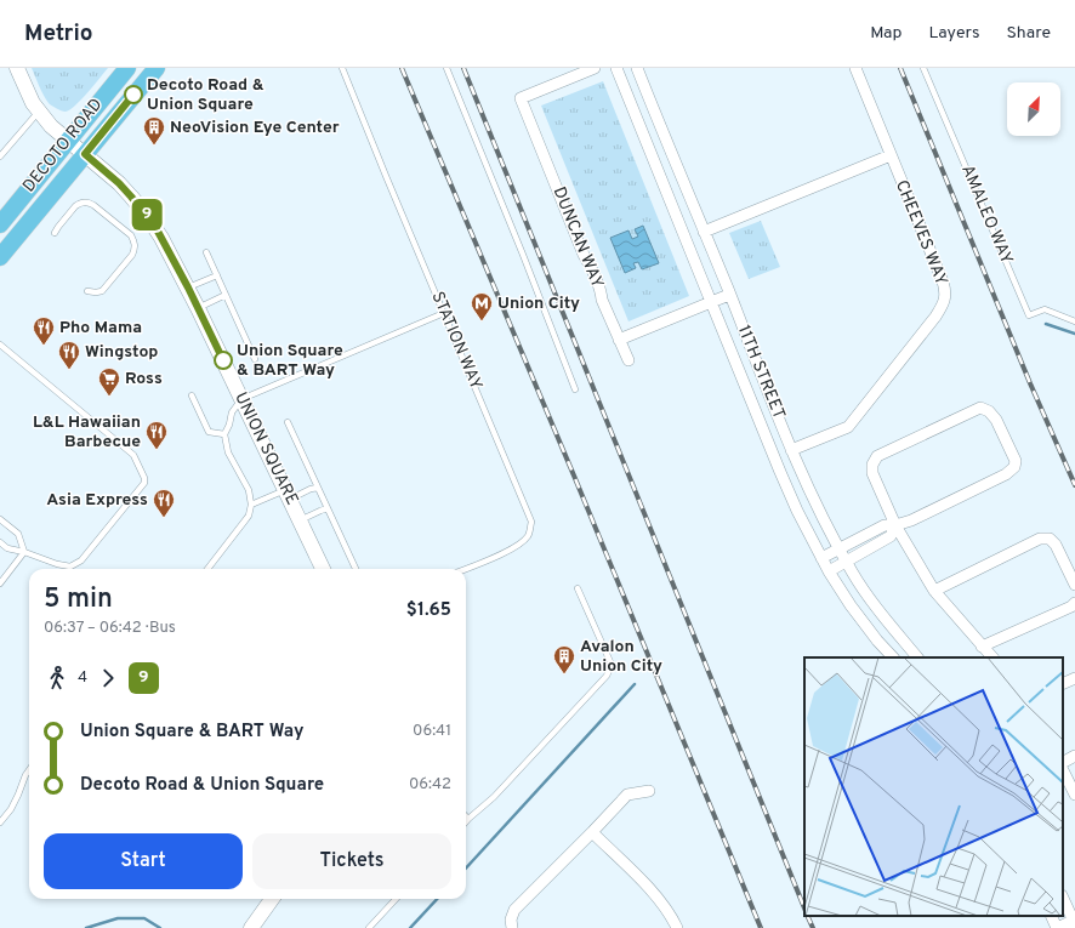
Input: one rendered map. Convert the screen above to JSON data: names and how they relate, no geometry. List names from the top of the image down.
{
  "streets": {
    "main road": ["DECOTO ROAD"],
    "street": [
      "CHEEVES WAY",
      "DUNCAN WAY",
      "11TH STREET",
      "UNION SQUARE"
    ],
    "lane": ["AMALEO WAY", "STATION WAY"]
  },
  "crossings": [
    ["DECOTO ROAD", "UNION SQUARE"],
    ["CHEEVES WAY", "11TH STREET"]
  ],
  "places": {
    "other": ["Decoto Road & Union Square", "Union Square & BART Way"],
    "building": ["NeoVision Eye Center", "Avalon Union City"],
    "metro station": ["Union City"],
    "restaurant": [
      "Pho Mama",
      "Wingstop",
      "L&L Hawaiian Barbecue",
      "Asia Express"
    ],
    "supermarket": ["Ross"]
  },
  "lines": ["bus line 9"],
  "north": "top right",
  "page": {
    "header": "Metrio",
    "nav": ["Map", "Layers", "Share"],
    "on_map": "9",
    "heading": ["5 min", "06:37 – 06:42 · Bus", "$1.65"],
    "legs": ["4", "9"],
    "list": [
      {
        "name": "Union Square & BART Way",
        "value": "06:41"
      },
      {
        "name": "Decoto Road & Union Square",
        "value": "06:42"
      }
    ],
    "buttons": ["Start", "Tickets"]
  }
}
